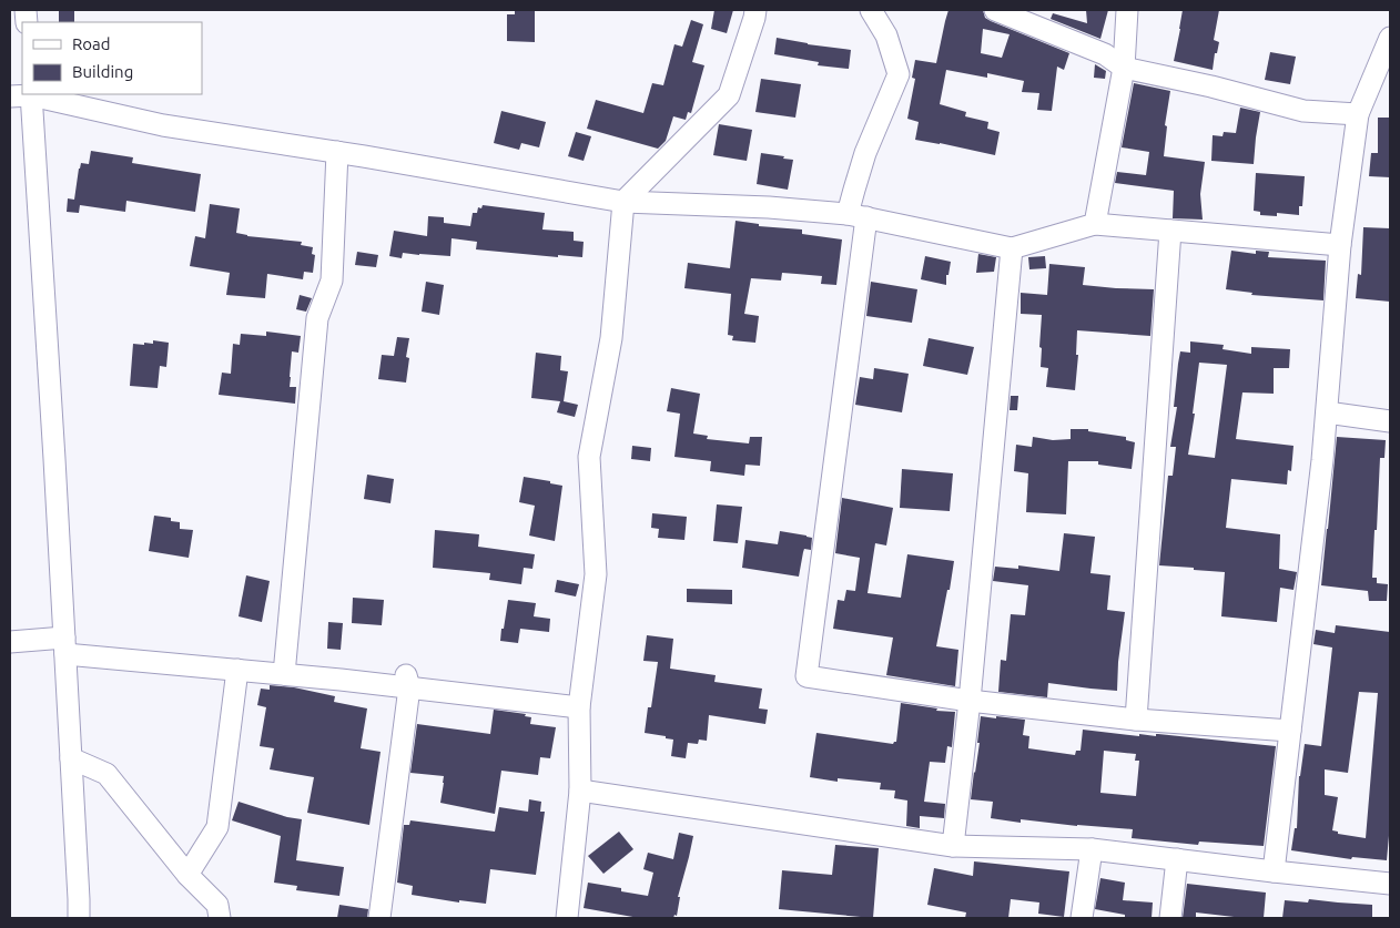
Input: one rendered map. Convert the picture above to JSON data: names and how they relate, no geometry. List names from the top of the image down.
{
  "legend": ["Road", "Building"]
}
